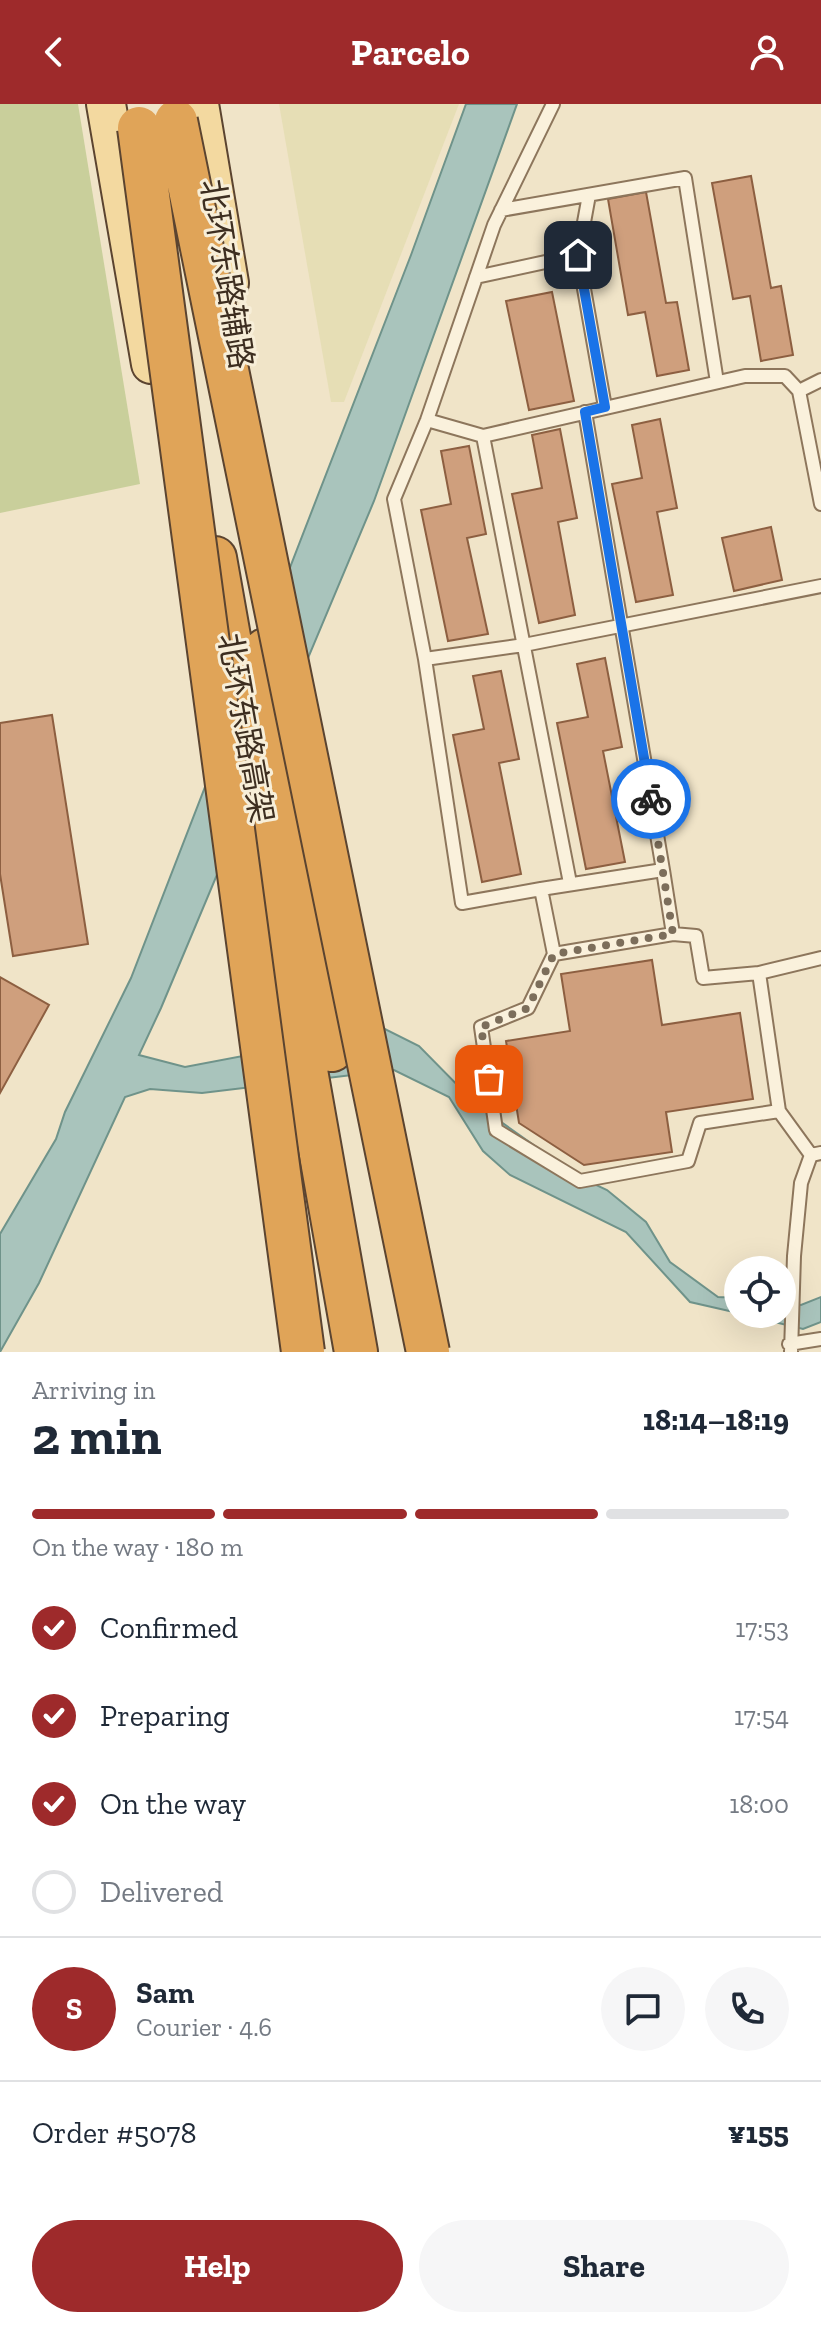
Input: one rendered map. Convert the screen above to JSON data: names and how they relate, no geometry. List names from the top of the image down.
{
  "streets": {
    "highway": ["北环东路高架"],
    "main road": ["北环东路辅路"]
  },
  "crossings": [
    ["北环东路辅路", "北环东路高架"]
  ],
  "page": {
    "header": "Parcelo",
    "heading": ["2 min", "Arriving in", "18:14–18:19"],
    "panel": [
      "Sam",
      "Courier · 4.6",
      "Order #5078",
      "¥155"
    ],
    "bar": "On the way · 180 m",
    "list": [
      ["Confirmed", "17:53"],
      ["Preparing", "17:54"],
      ["On the way", "18:00"],
      "Delivered"
    ],
    "round": "S",
    "buttons": ["Help", "Share"]
  }
}
